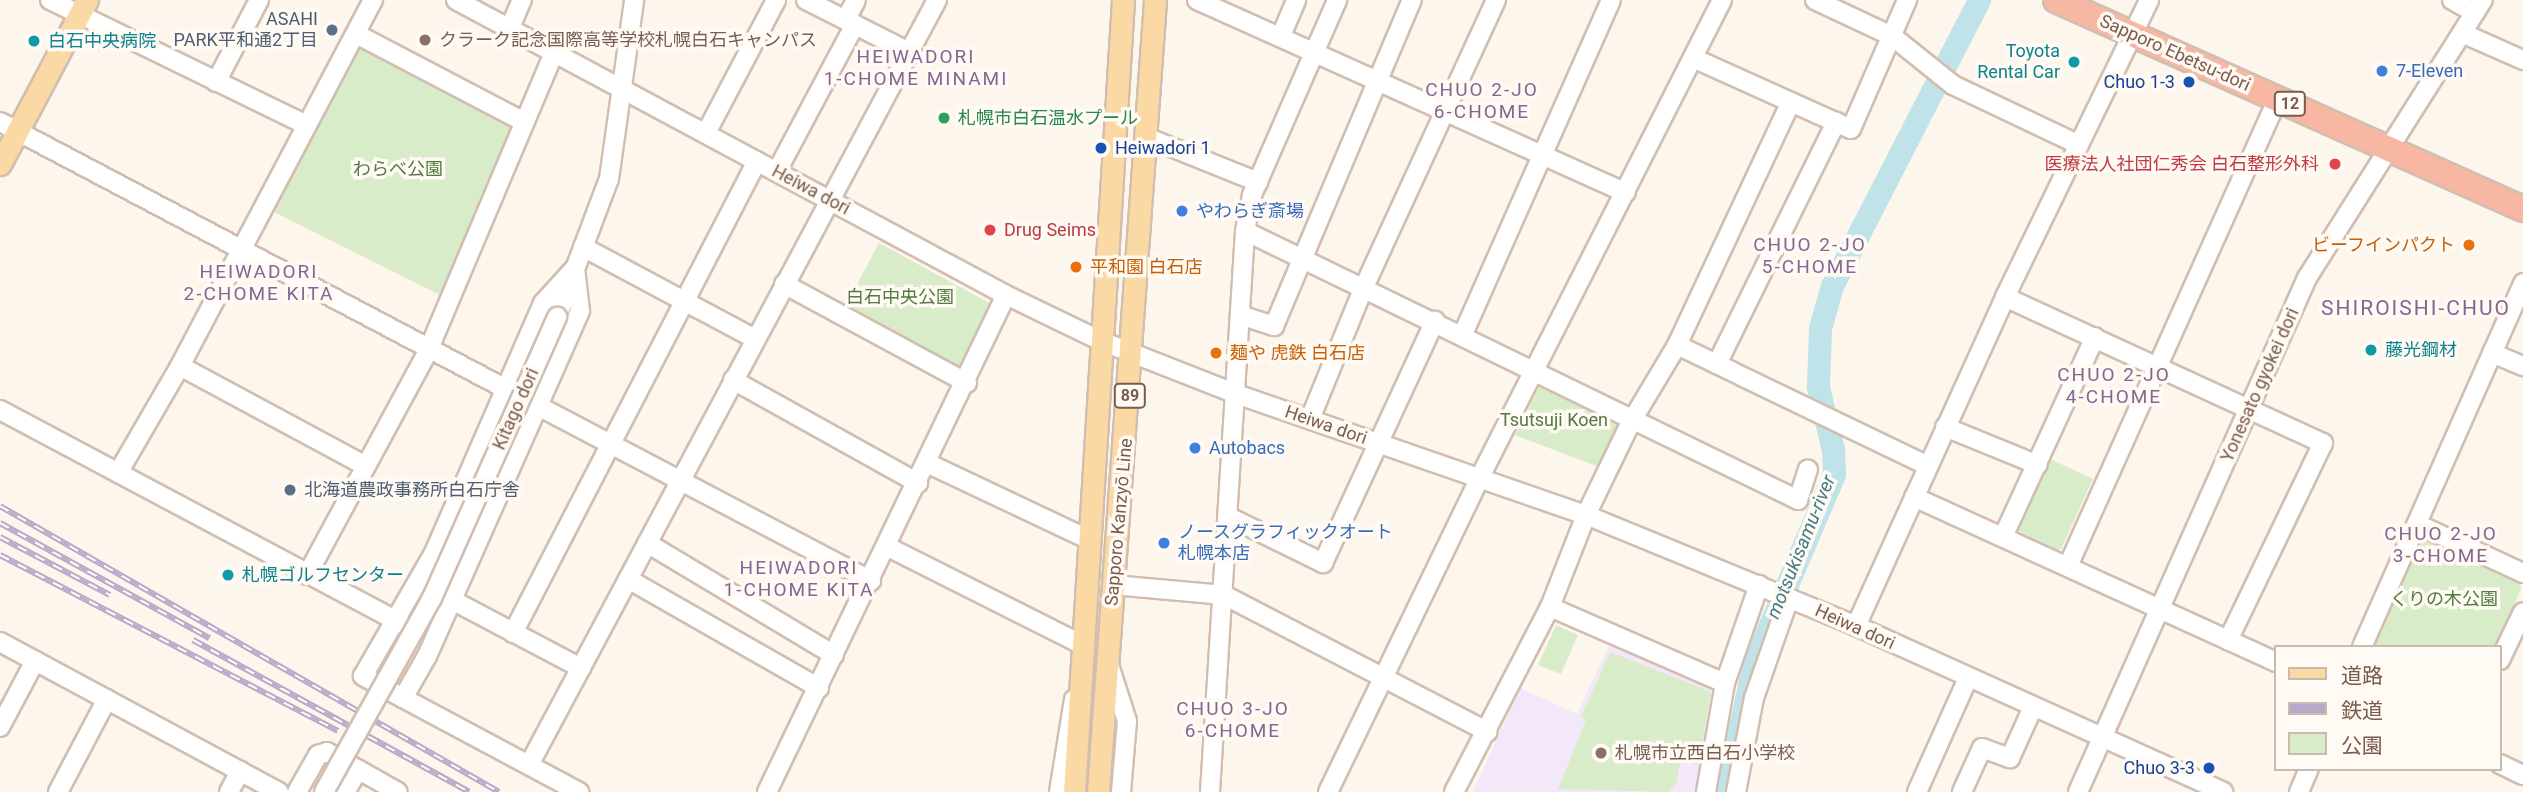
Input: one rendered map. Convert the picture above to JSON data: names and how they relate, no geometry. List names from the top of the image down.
{
  "streets": {
    "highway": ["Sapporo Ebetsu-dori", "12"],
    "main road": ["89", "Sapporo Kanzyō Line"],
    "street": ["Heiwa dori", "Yonesato gyokei dori", "Kitago dori"]
  },
  "crossings": [
    ["Sapporo Ebetsu-dori", "Yonesato gyokei dori"],
    ["Heiwa dori", "Yonesato gyokei dori"],
    ["Heiwa dori", "Kitago dori"],
    ["Heiwa dori", "Sapporo Kanzyō Line"]
  ],
  "districts": [
    "HEIWADORI 1-CHOME MINAMI",
    "CHUO 2-JO 6-CHOME",
    "CHUO 2-JO 5-CHOME",
    "HEIWADORI 2-CHOME KITA",
    "SHIROISHI-CHUO",
    "CHUO 2-JO 4-CHOME",
    "CHUO 2-JO 3-CHOME",
    "HEIWADORI 1-CHOME KITA",
    "CHUO 3-JO 6-CHOME"
  ],
  "water": ["motsukisamu-river"],
  "parks": [
    "わらべ公園",
    "白石中央公園",
    "Tsutsuji Koen",
    "くりの木公園"
  ],
  "places": [
    "ASAHI PARK平和通2丁目",
    "クラーク記念国際高等学校札幌白石キャンパス",
    "白石中央病院",
    "Toyota Rental Car",
    "7-Eleven",
    "Chuo 1-3",
    "札幌市白石温水プール",
    "Heiwadori 1",
    "医療法人社団仁秀会 白石整形外科",
    "やわらぎ斎場",
    "Drug Seims",
    "ビーフインパクト",
    "平和園 白石店",
    "藤光鋼材",
    "麺や 虎鉄 白石店",
    "Autobacs",
    "北海道農政事務所白石庁舎",
    "ノースグラフィックオート 札幌本店",
    "札幌ゴルフセンター",
    "札幌市立西白石小学校",
    "Chuo 3-3"
  ],
  "legend": ["道路", "鉄道", "公園"]
}
